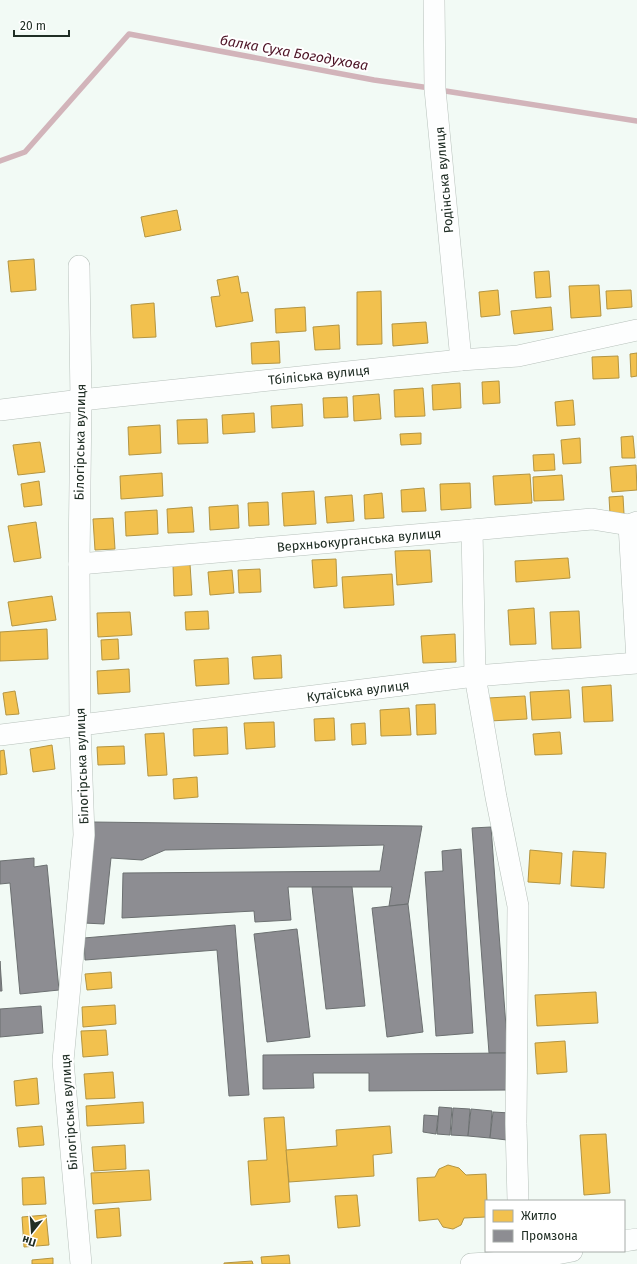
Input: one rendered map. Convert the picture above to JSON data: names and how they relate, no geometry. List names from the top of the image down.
{
  "streets": {
    "street": [
      "Родінська вулиця",
      "Тбіліська вулиця",
      "Білогірська вулиця",
      "Верхньокурганська вулиця",
      "Кутаїська вулиця"
    ]
  },
  "crossings": [
    ["Родінська вулиця", "Тбіліська вулиця"],
    ["Тбіліська вулиця", "Білогірська вулиця"],
    ["Білогірська вулиця", "Верхньокурганська вулиця"],
    ["Білогірська вулиця", "Кутаїська вулиця"]
  ],
  "water": ["балка Суха Богодухова"],
  "legend": ["Житло", "Промзона"],
  "scale_bar": "20 m",
  "north": "bottom"
}
